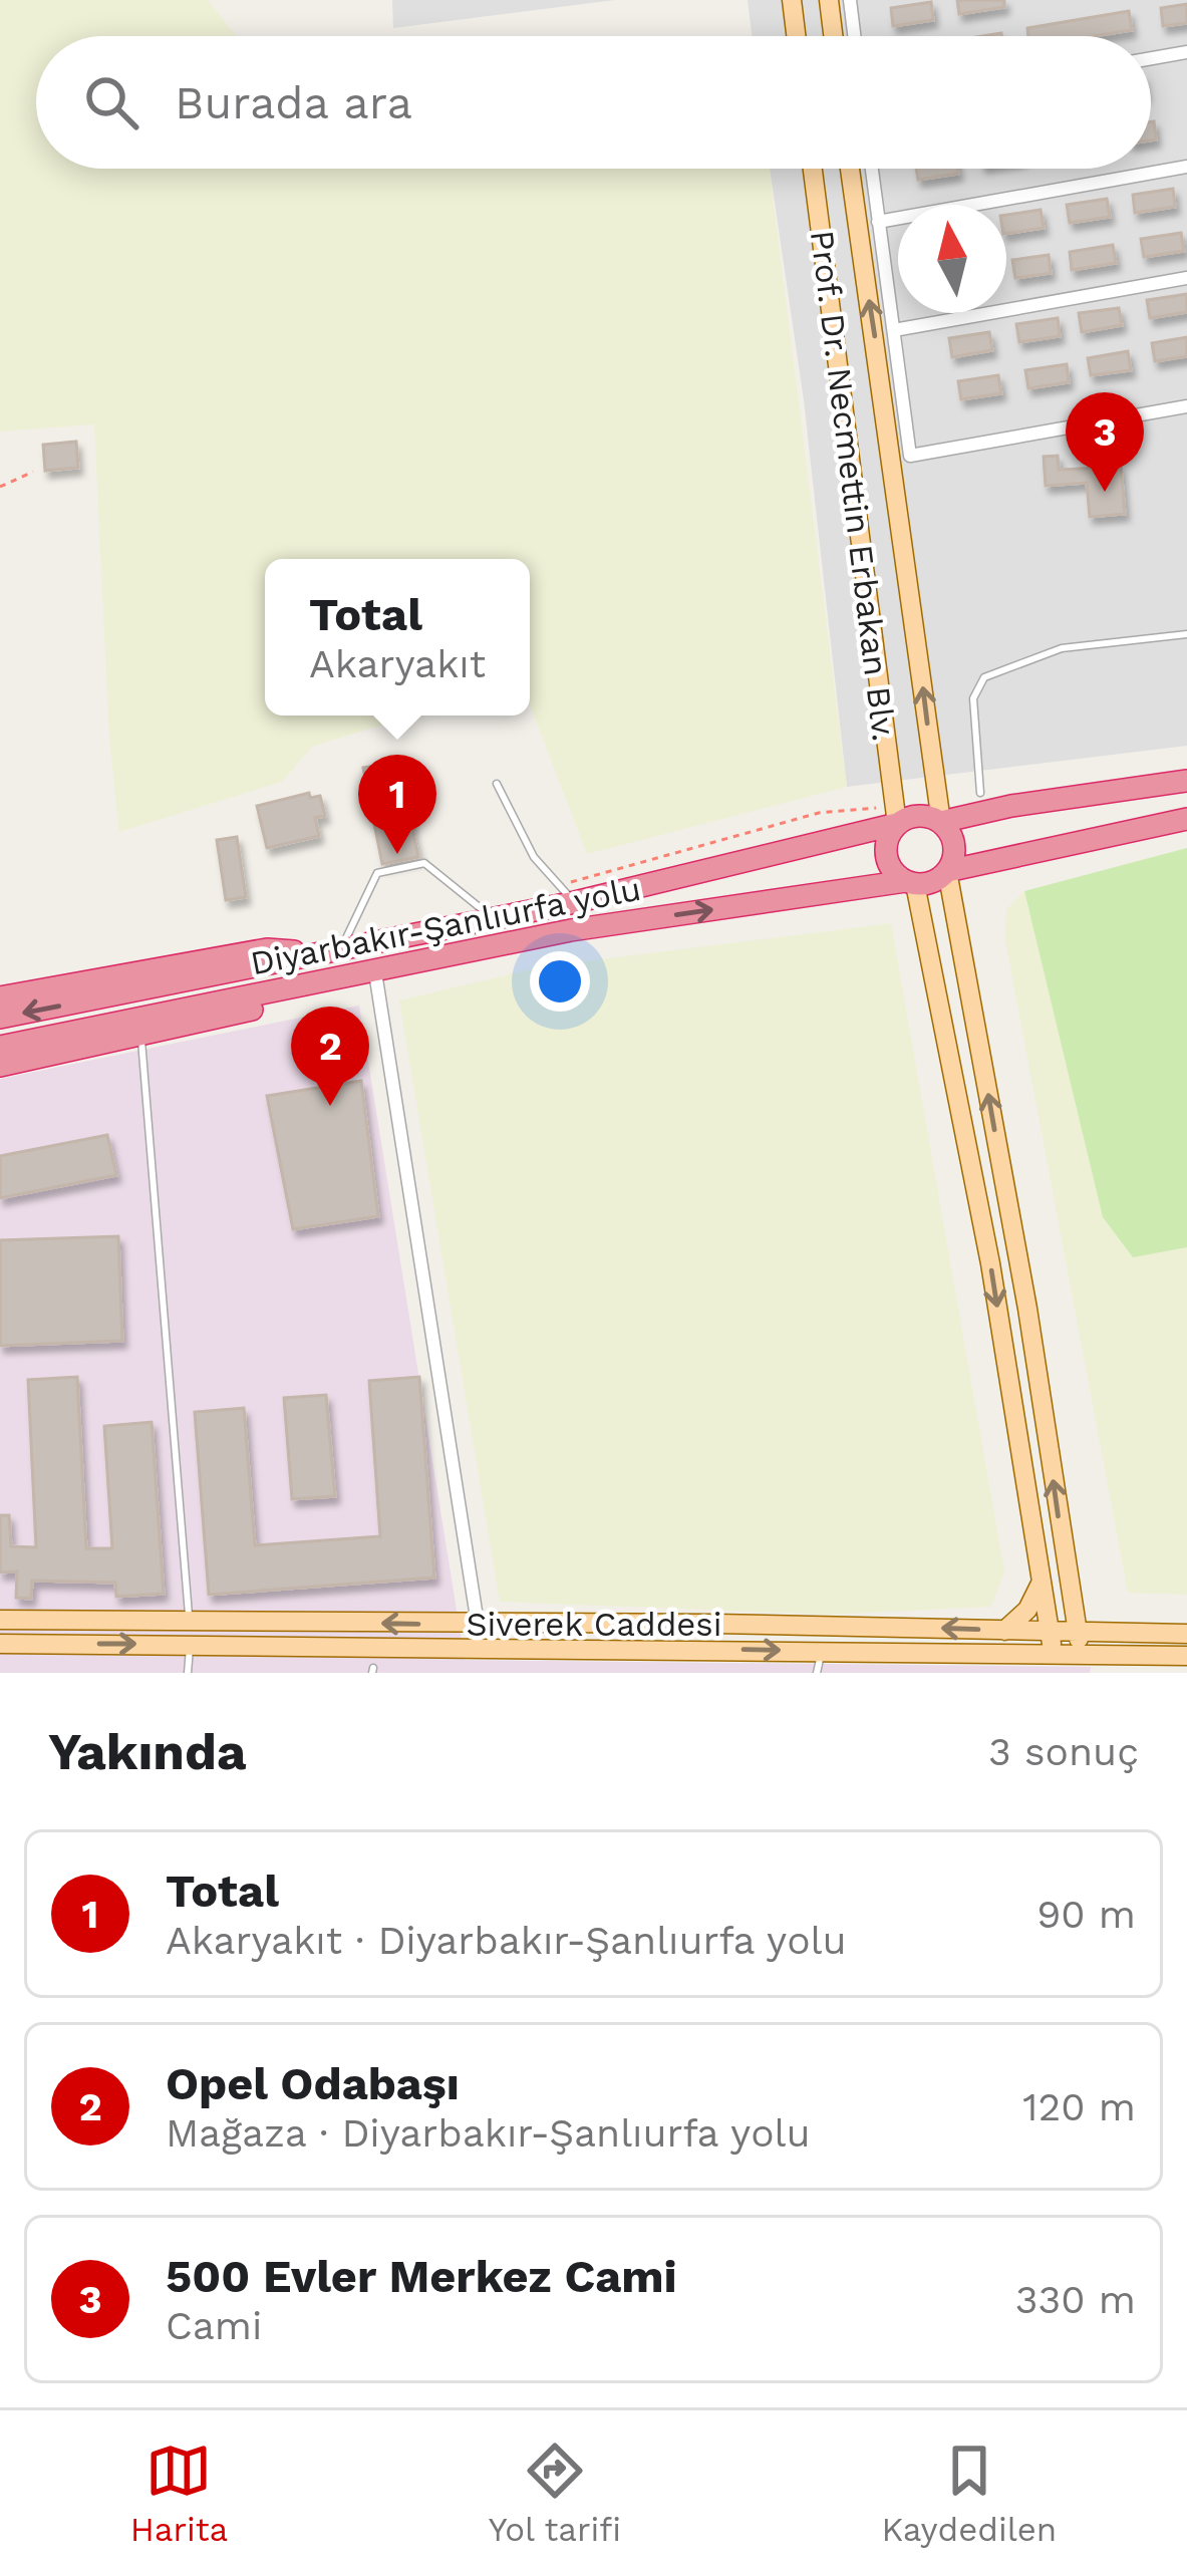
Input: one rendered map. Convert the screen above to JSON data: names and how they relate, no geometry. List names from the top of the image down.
{
  "streets": {
    "highway": ["Diyarbakır-Şanlıurfa yolu"],
    "main road": ["Prof. Dr. Necmettin Erbakan Blv.", "Siverek Caddesi"]
  },
  "crossings": [
    ["Prof. Dr. Necmettin Erbakan Blv.", "Diyarbakır-Şanlıurfa yolu"]
  ],
  "north": "top",
  "page": {
    "search": "Burada ara",
    "pins": ["3", "1", "2"],
    "popup": ["Total", "Akaryakıt"],
    "heading": ["Yakında", "3 sonuç"],
    "list": [
      {
        "mark": "1",
        "name": "Total",
        "note": "Akaryakıt · Diyarbakır-Şanlıurfa yolu",
        "value": "90 m"
      },
      {
        "mark": "2",
        "name": "Opel Odabaşı",
        "note": "Mağaza · Diyarbakır-Şanlıurfa yolu",
        "value": "120 m"
      },
      {
        "mark": "3",
        "name": "500 Evler Merkez Cami",
        "note": "Cami",
        "value": "330 m"
      }
    ],
    "nav": ["Harita", "Yol tarifi", "Kaydedilen"]
  }
}
